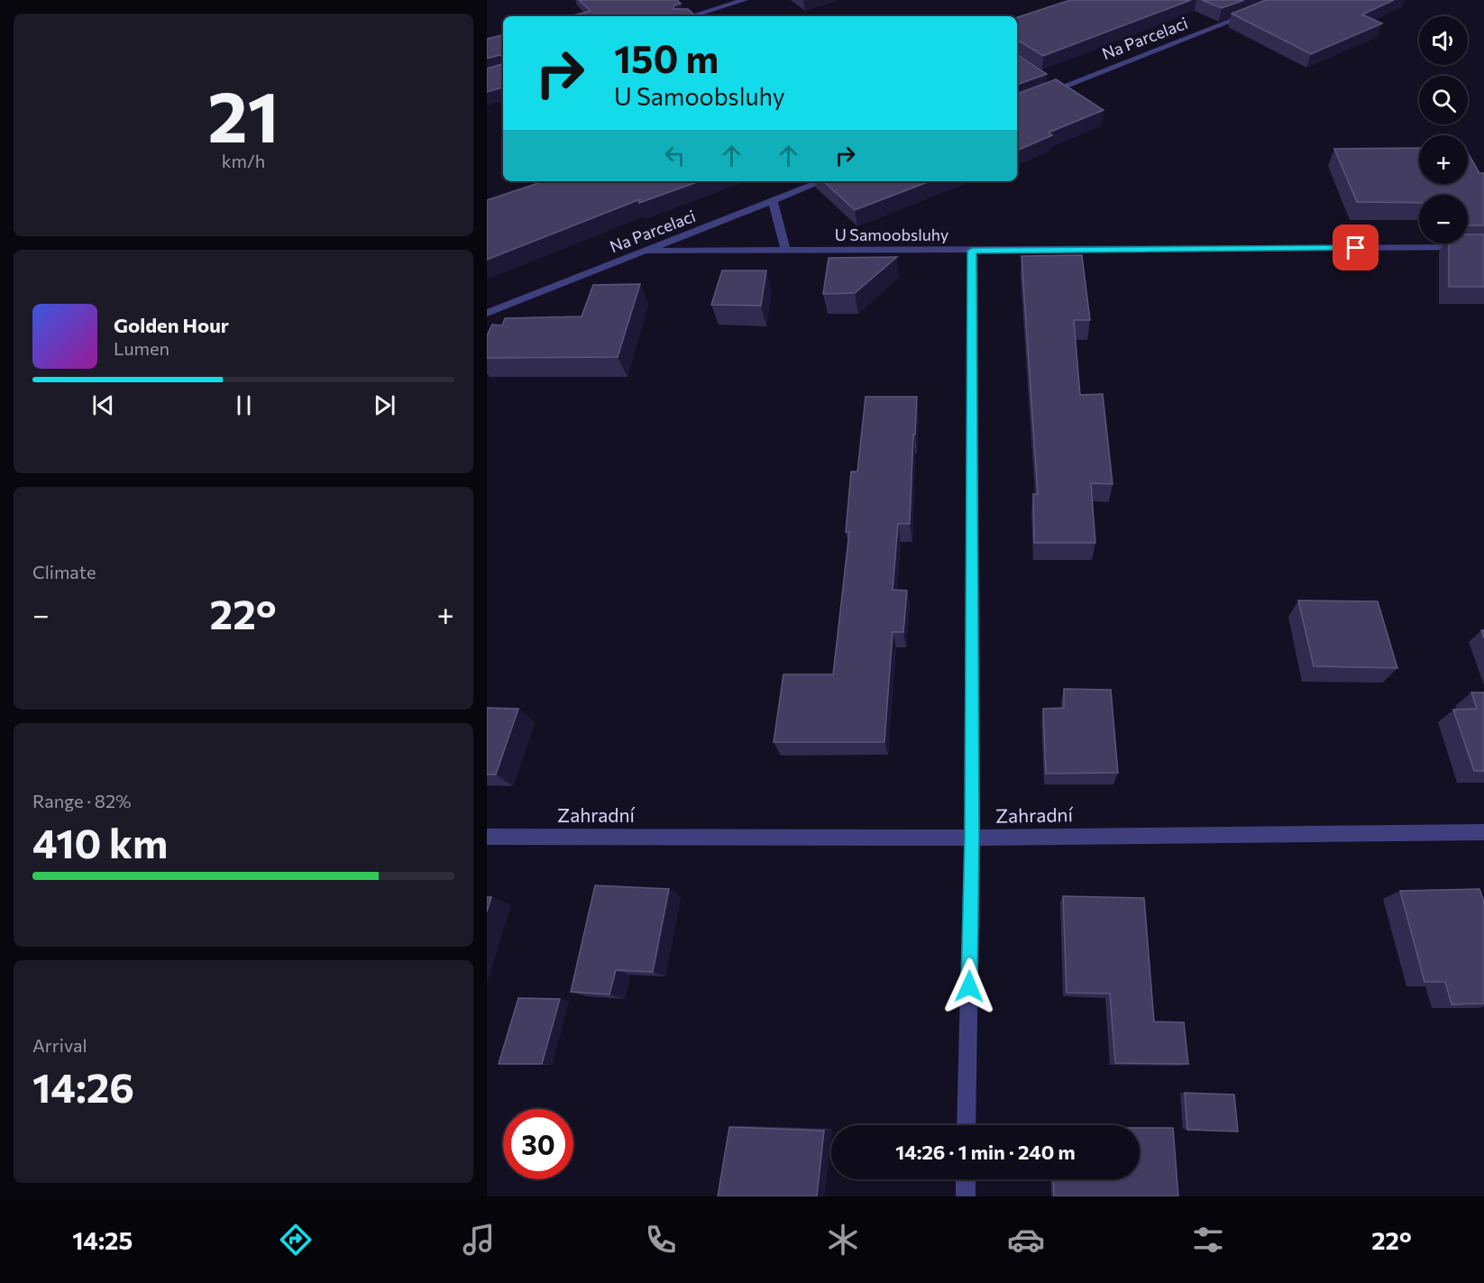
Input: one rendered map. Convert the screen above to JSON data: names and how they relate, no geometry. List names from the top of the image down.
{
  "streets": {
    "street": ["Na Parcelaci", "U Samoobsluhy", "Zahradní"]
  },
  "crossings": [
    ["Na Parcelaci", "U Samoobsluhy"]
  ],
  "page": {
    "tile": [
      ["21", "km/h"],
      "Climate",
      ["Range · 82%", "410 km"],
      ["Arrival", "14:26"]
    ],
    "map_buttons": ["+", "−"],
    "turn": ["150 m", "U Samoobsluhy"],
    "song": ["Golden Hour", "Lumen"],
    "heat": ["−", "22°", "+"],
    "limit": "30",
    "trip": "14:26 · 1 min · 240 m",
    "tabs": ["14:25", "22°"]
  }
}
